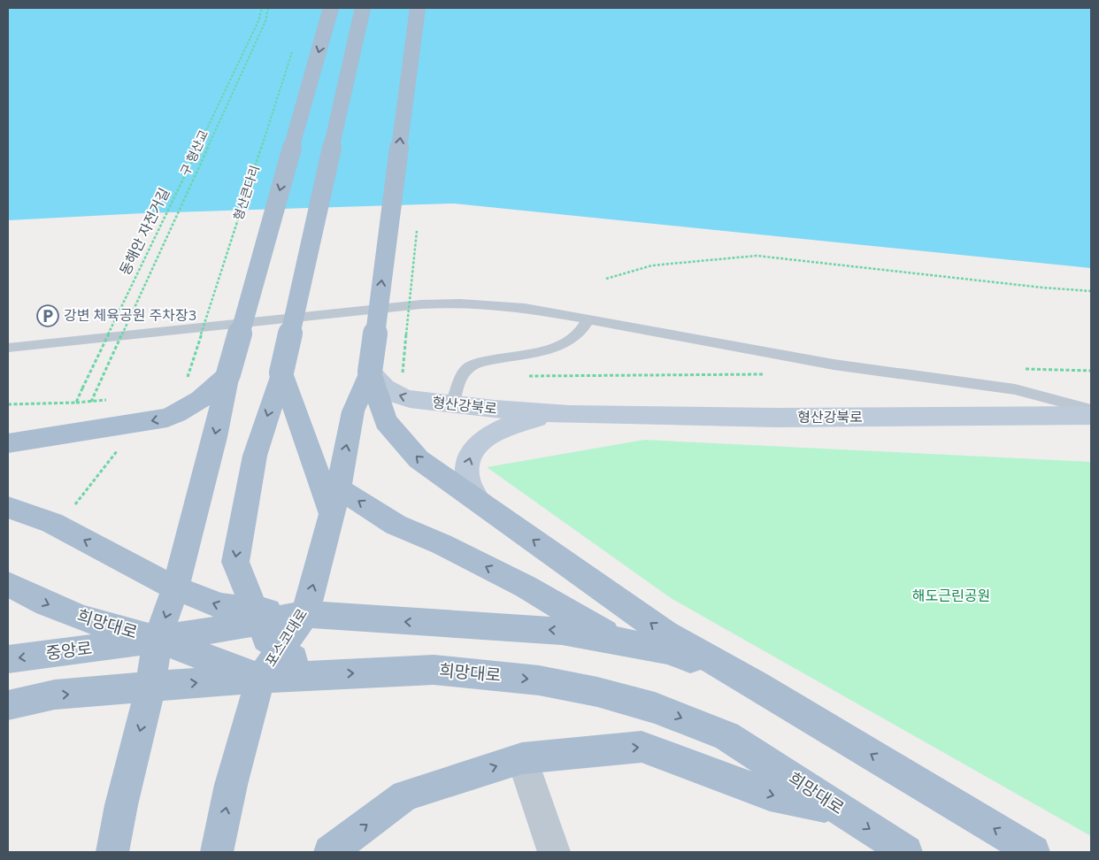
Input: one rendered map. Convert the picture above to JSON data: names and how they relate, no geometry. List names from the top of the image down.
{
  "streets": {
    "main road": [
      "형산강북로",
      "희망대로",
      "포스코대로",
      "중앙로"
    ],
    "path": ["구 형산교", "형산큰다리", "동해안 자전거길"]
  },
  "crossings": [
    ["형산강북로", "포스코대로"],
    ["희망대로", "포스코대로"],
    ["희망대로", "중앙로"],
    ["포스코대로", "중앙로"]
  ],
  "parks": ["해도근린공원"],
  "places": {
    "parking": ["강변 체육공원 주차장3"]
  }
}
